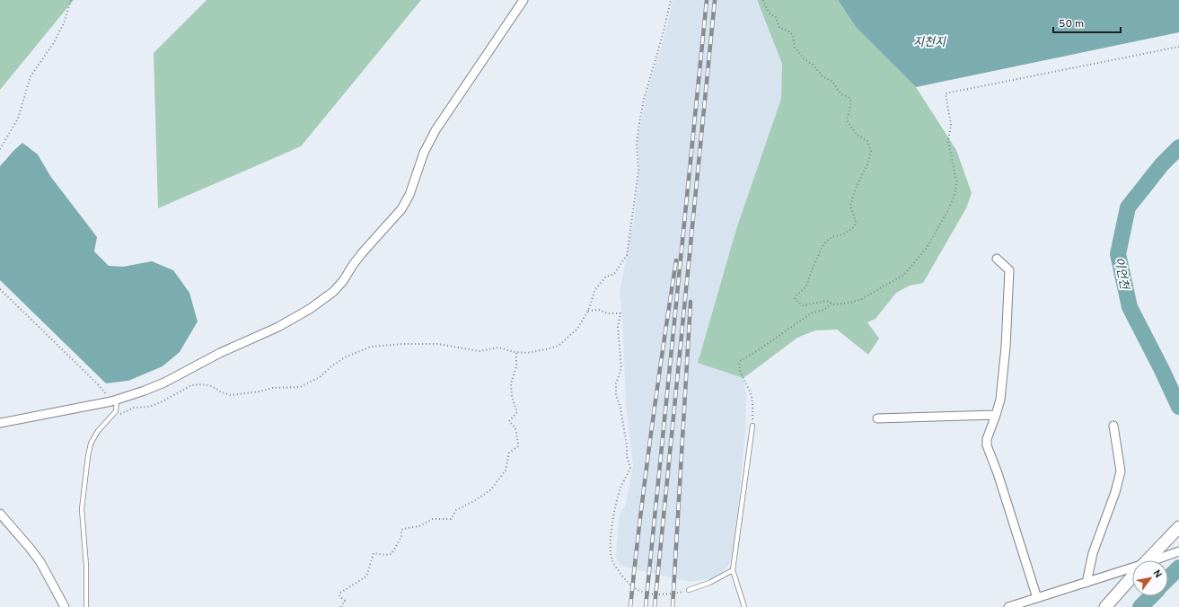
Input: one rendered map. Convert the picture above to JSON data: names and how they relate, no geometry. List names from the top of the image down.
{
  "water": ["지천지", "이언천"],
  "scale_bar": "50 m",
  "north": "top right"
}
